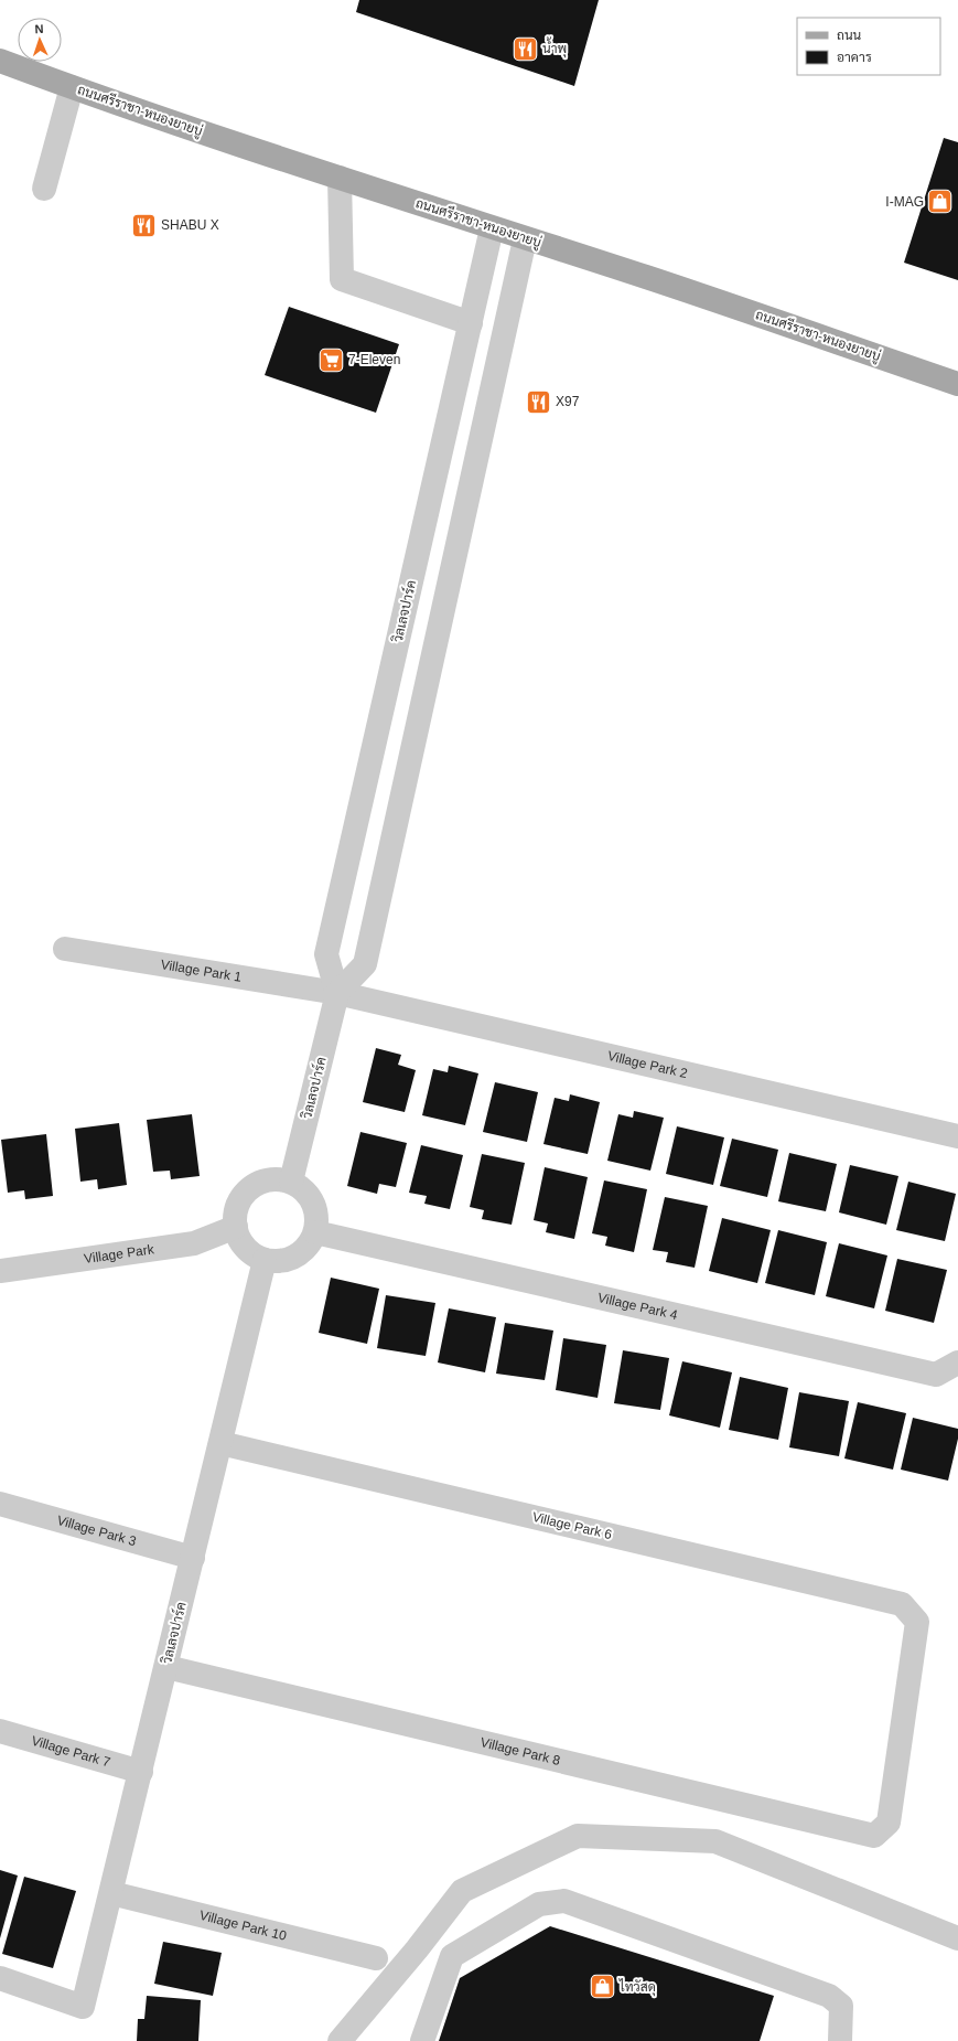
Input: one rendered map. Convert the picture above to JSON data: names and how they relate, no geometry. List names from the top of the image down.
{
  "streets": {
    "main road": ["ถนนศรีราชา-หนองยายบู่"],
    "street": [
      "วิลเลจปาร์ค",
      "Village Park 1",
      "Village Park 2",
      "Village Park",
      "Village Park 4",
      "Village Park 6",
      "Village Park 3",
      "Village Park 7",
      "Village Park 8",
      "Village Park 10"
    ]
  },
  "crossings": [
    ["ถนนศรีราชา-หนองยายบู่", "วิลเลจปาร์ค"],
    ["วิลเลจปาร์ค", "Village Park 1"],
    ["วิลเลจปาร์ค", "Village Park 2"],
    ["วิลเลจปาร์ค", "Village Park"],
    ["วิลเลจปาร์ค", "Village Park 4"],
    ["วิลเลจปาร์ค", "Village Park 6"],
    ["วิลเลจปาร์ค", "Village Park 3"],
    ["วิลเลจปาร์ค", "Village Park 7"],
    ["วิลเลจปาร์ค", "Village Park 8"],
    ["วิลเลจปาร์ค", "Village Park 10"],
    ["Village Park 1", "Village Park 2"],
    ["Village Park", "Village Park 4"],
    ["Village Park 6", "Village Park 8"]
  ],
  "places": {
    "restaurant": ["น้ำพุ", "SHABU X", "X97"],
    "shop": ["I-MAG", "ไทวัสดุ"],
    "supermarket": ["7-Eleven"]
  },
  "legend": ["ถนน", "อาคาร"],
  "north": "top"
}
